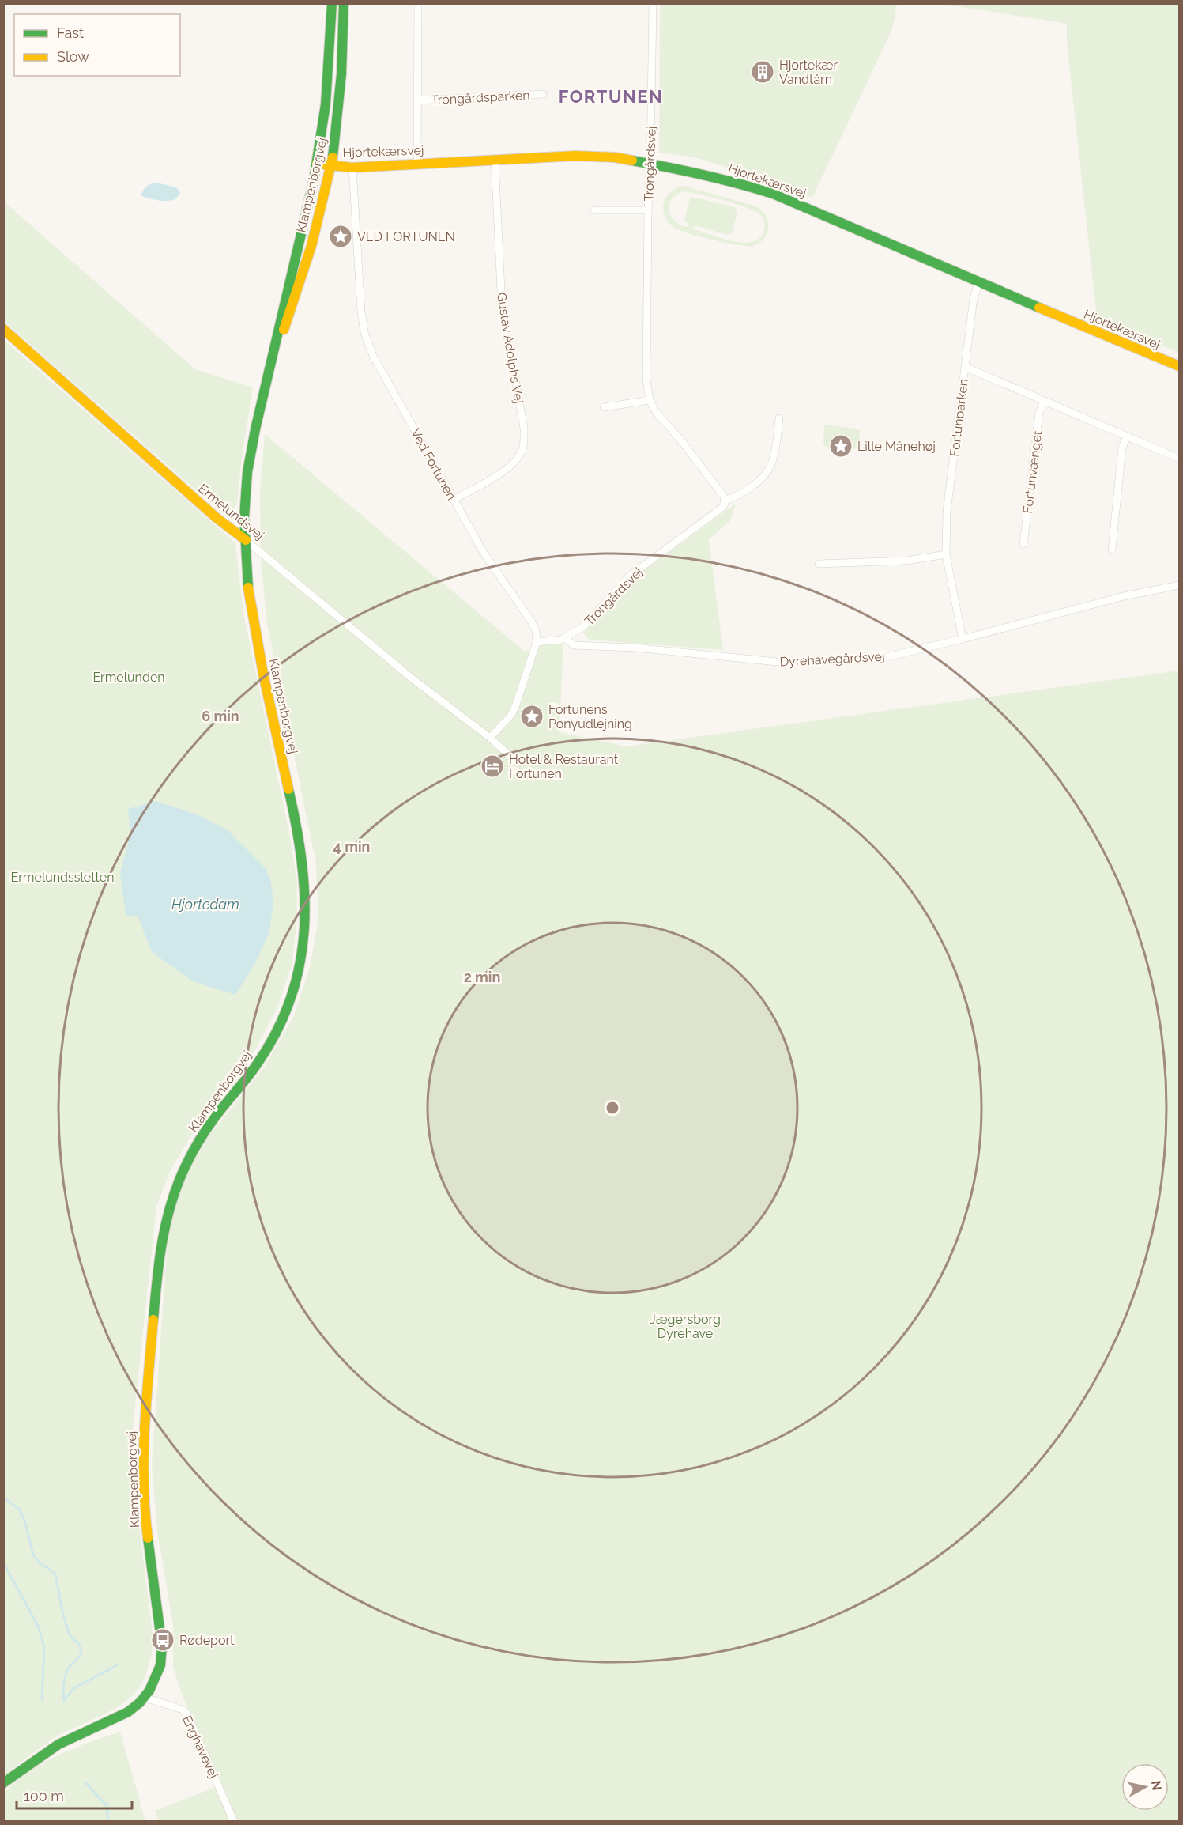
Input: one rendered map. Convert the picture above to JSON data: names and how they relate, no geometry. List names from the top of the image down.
{
  "streets": {
    "street": [
      "Trongårdsparken",
      "Hjortekærsvej",
      "Trongårdsvej",
      "Klampenborgvej",
      "Gustav Adolphs Vej",
      "Fortunparken",
      "Ved Fortunen",
      "Fortunvænget",
      "Ermelundsvej",
      "Dyrehavegårdsvej",
      "Enghavevej"
    ]
  },
  "crossings": [
    ["Trongårdsparken", "Hjortekærsvej"],
    ["Hjortekærsvej", "Trongårdsvej"],
    ["Hjortekærsvej", "Klampenborgvej"],
    ["Hjortekærsvej", "Gustav Adolphs Vej"],
    ["Hjortekærsvej", "Fortunparken"],
    ["Hjortekærsvej", "Ved Fortunen"],
    ["Trongårdsvej", "Ved Fortunen"],
    ["Trongårdsvej", "Dyrehavegårdsvej"],
    ["Klampenborgvej", "Ermelundsvej"],
    ["Klampenborgvej", "Enghavevej"],
    ["Gustav Adolphs Vej", "Ved Fortunen"],
    ["Fortunparken", "Dyrehavegårdsvej"]
  ],
  "districts": ["FORTUNEN"],
  "water": ["Hjortedam"],
  "parks": ["Ermelunden", "Ermelundssletten", "Jægersborg Dyrehave"],
  "places": {
    "building": ["Hjortekær Vandtårn"],
    "place": ["VED FORTUNEN", "Lille Månehøj", "Fortunens Ponyudlejning"],
    "hotel": ["Hotel & Restaurant Fortunen"],
    "bus stop": ["Rødeport"]
  },
  "legend": ["Fast", "Slow"],
  "scale_bar": "100 m",
  "north": "right",
  "rings": ["6 min", "4 min", "2 min"]
}
